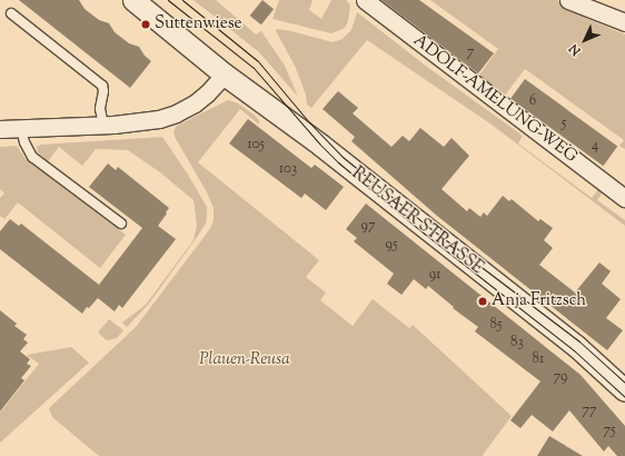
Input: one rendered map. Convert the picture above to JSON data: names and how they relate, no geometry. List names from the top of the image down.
{
  "streets": {
    "street": ["ADOLF-AMELUNG-WEG", "REUSAER STRASSE"]
  },
  "parks": ["Plauen-Reusa"],
  "places": ["Suttenwiese", "Anja Fritzsch"],
  "house_numbers": [
    "7",
    "6",
    "5",
    "105",
    "4",
    "103",
    "97",
    "95",
    "91",
    "85",
    "83",
    "81",
    "79",
    "77",
    "75"
  ],
  "north": "bottom left"
}
